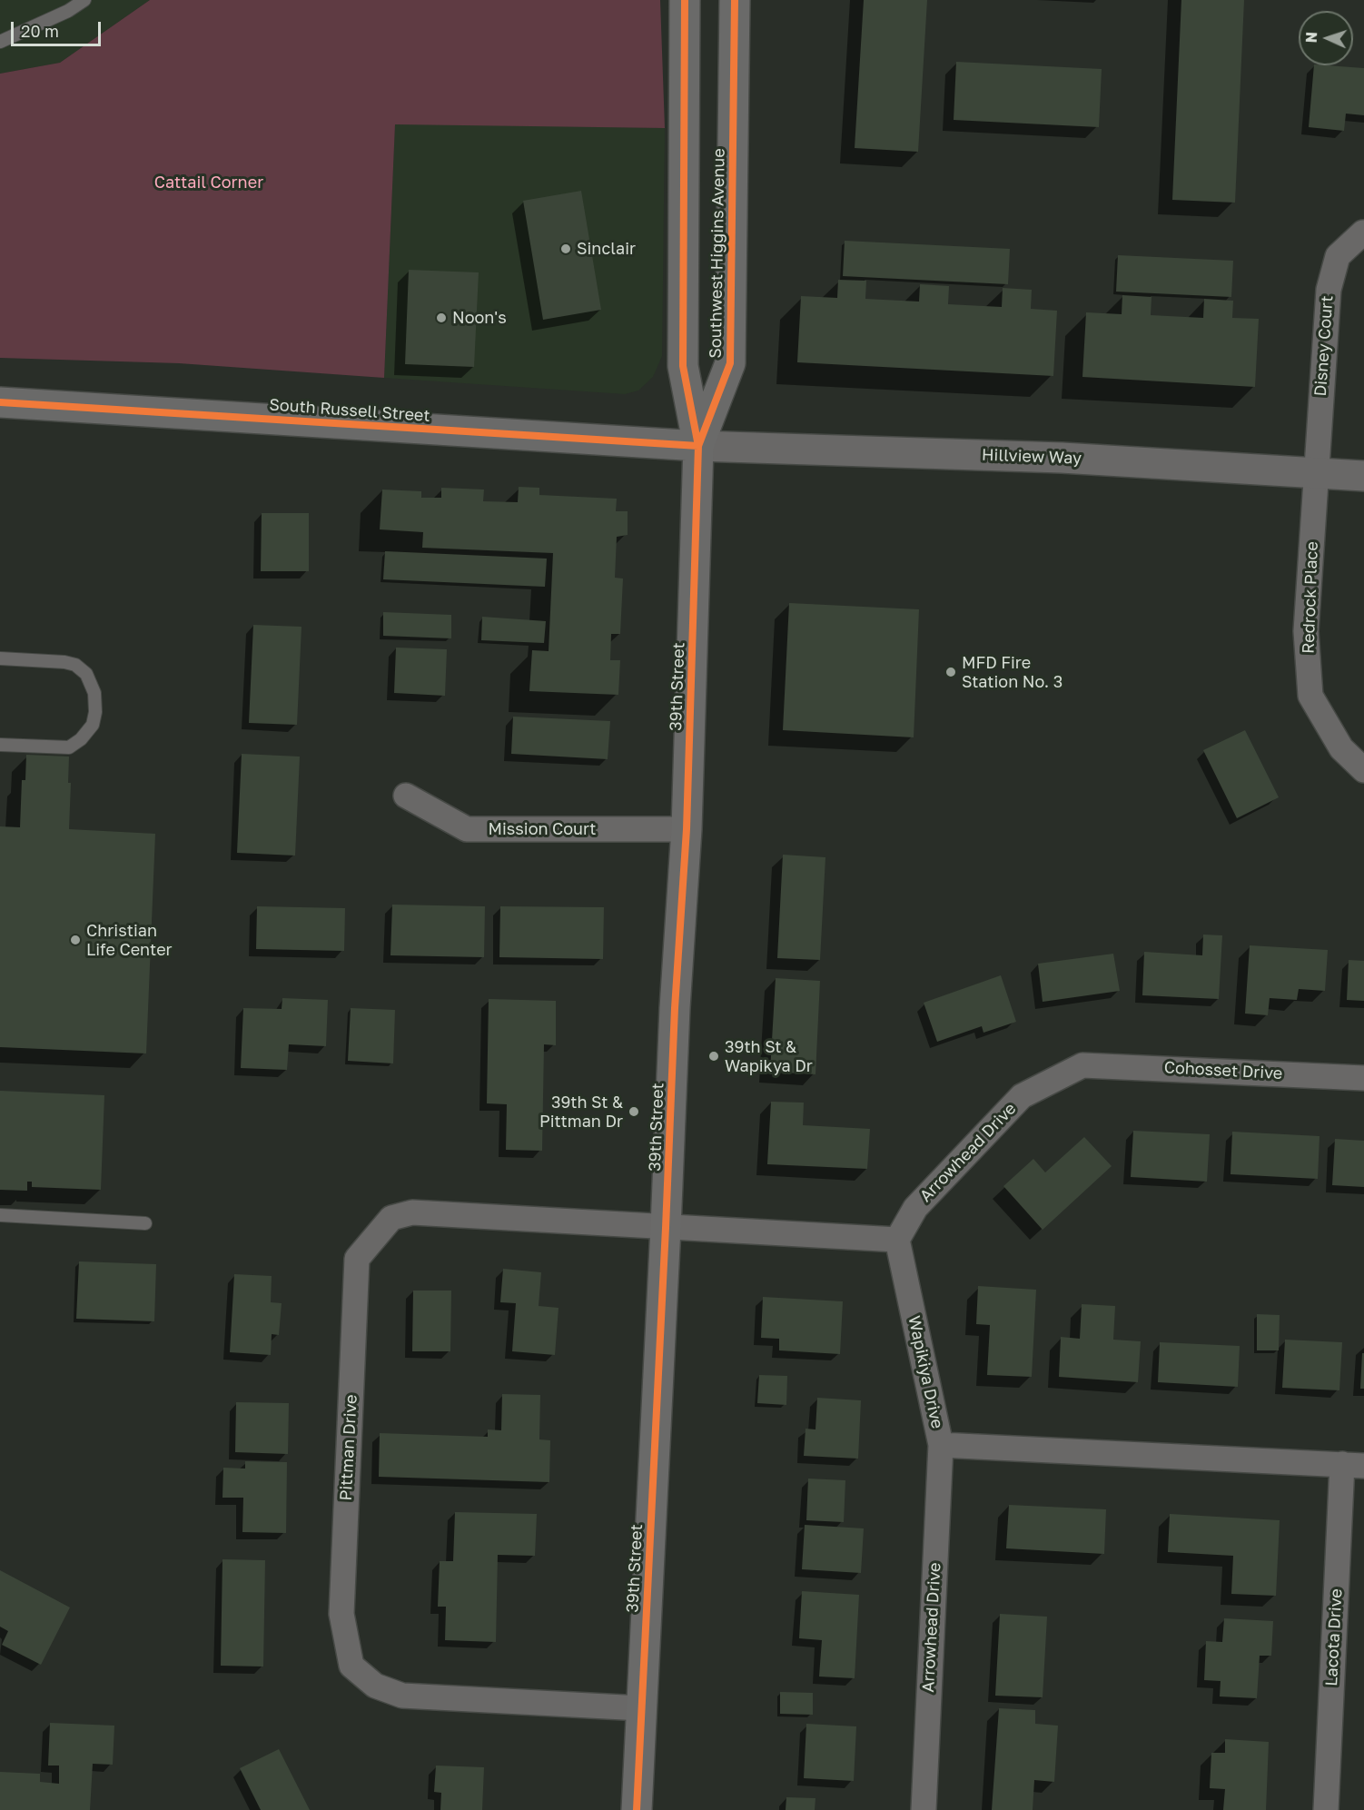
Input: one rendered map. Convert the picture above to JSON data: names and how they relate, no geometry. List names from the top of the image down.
{
  "streets": {
    "main road": ["Southwest Higgins Avenue", "South Russell Street", "39th Street"],
    "street": [
      "Disney Court",
      "Hillview Way",
      "Redrock Place",
      "Mission Court",
      "Cohosset Drive",
      "Arrowhead Drive",
      "Wapikiya Drive",
      "Pittman Drive",
      "Lacota Drive"
    ]
  },
  "crossings": [
    ["Southwest Higgins Avenue", "South Russell Street"],
    ["Southwest Higgins Avenue", "Hillview Way"],
    ["Southwest Higgins Avenue", "39th Street"],
    ["Disney Court", "Hillview Way"],
    ["Disney Court", "Redrock Place"],
    ["South Russell Street", "Hillview Way"],
    ["South Russell Street", "39th Street"],
    ["Hillview Way", "Redrock Place"],
    ["Hillview Way", "39th Street"],
    ["39th Street", "Mission Court"],
    ["39th Street", "Pittman Drive"],
    ["Cohosset Drive", "Arrowhead Drive"],
    ["Arrowhead Drive", "Wapikiya Drive"],
    ["Wapikiya Drive", "Lacota Drive"]
  ],
  "parks": ["Cattail Corner"],
  "places": [
    "Sinclair",
    "Noon's",
    "MFD Fire Station No. 3",
    "Christian Life Center",
    "39th St & Wapikya Dr",
    "39th St & Pittman Dr"
  ],
  "scale_bar": "20 m",
  "north": "left"
}
